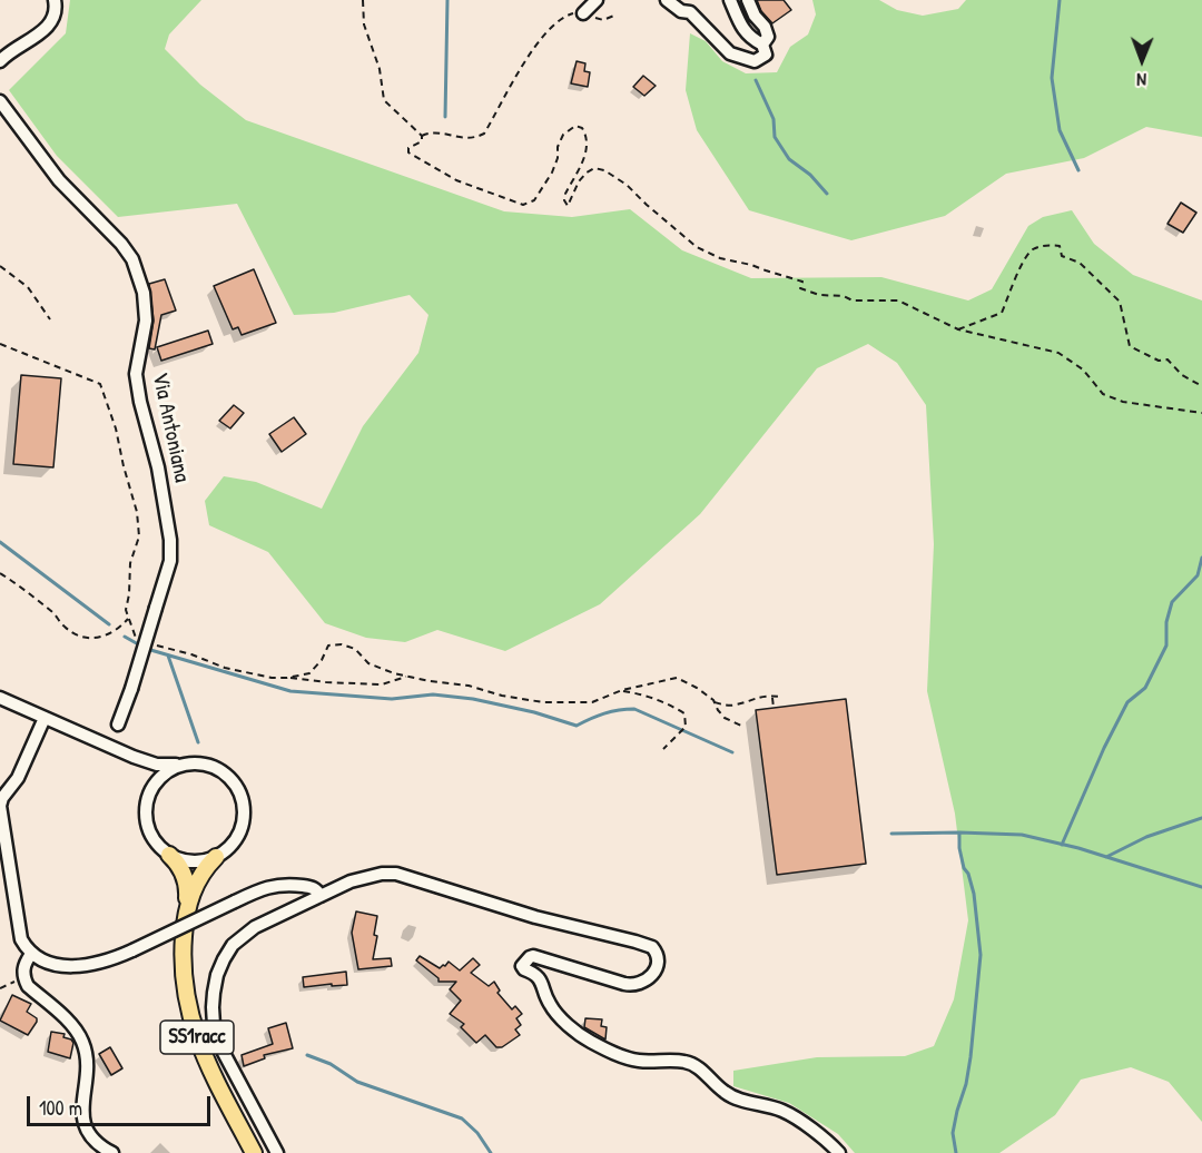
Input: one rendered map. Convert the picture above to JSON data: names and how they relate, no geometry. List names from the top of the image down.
{
  "streets": {
    "main road": ["SS1racc"],
    "street": ["Via Antoniana"]
  },
  "scale_bar": "100 m",
  "north": "bottom"
}
